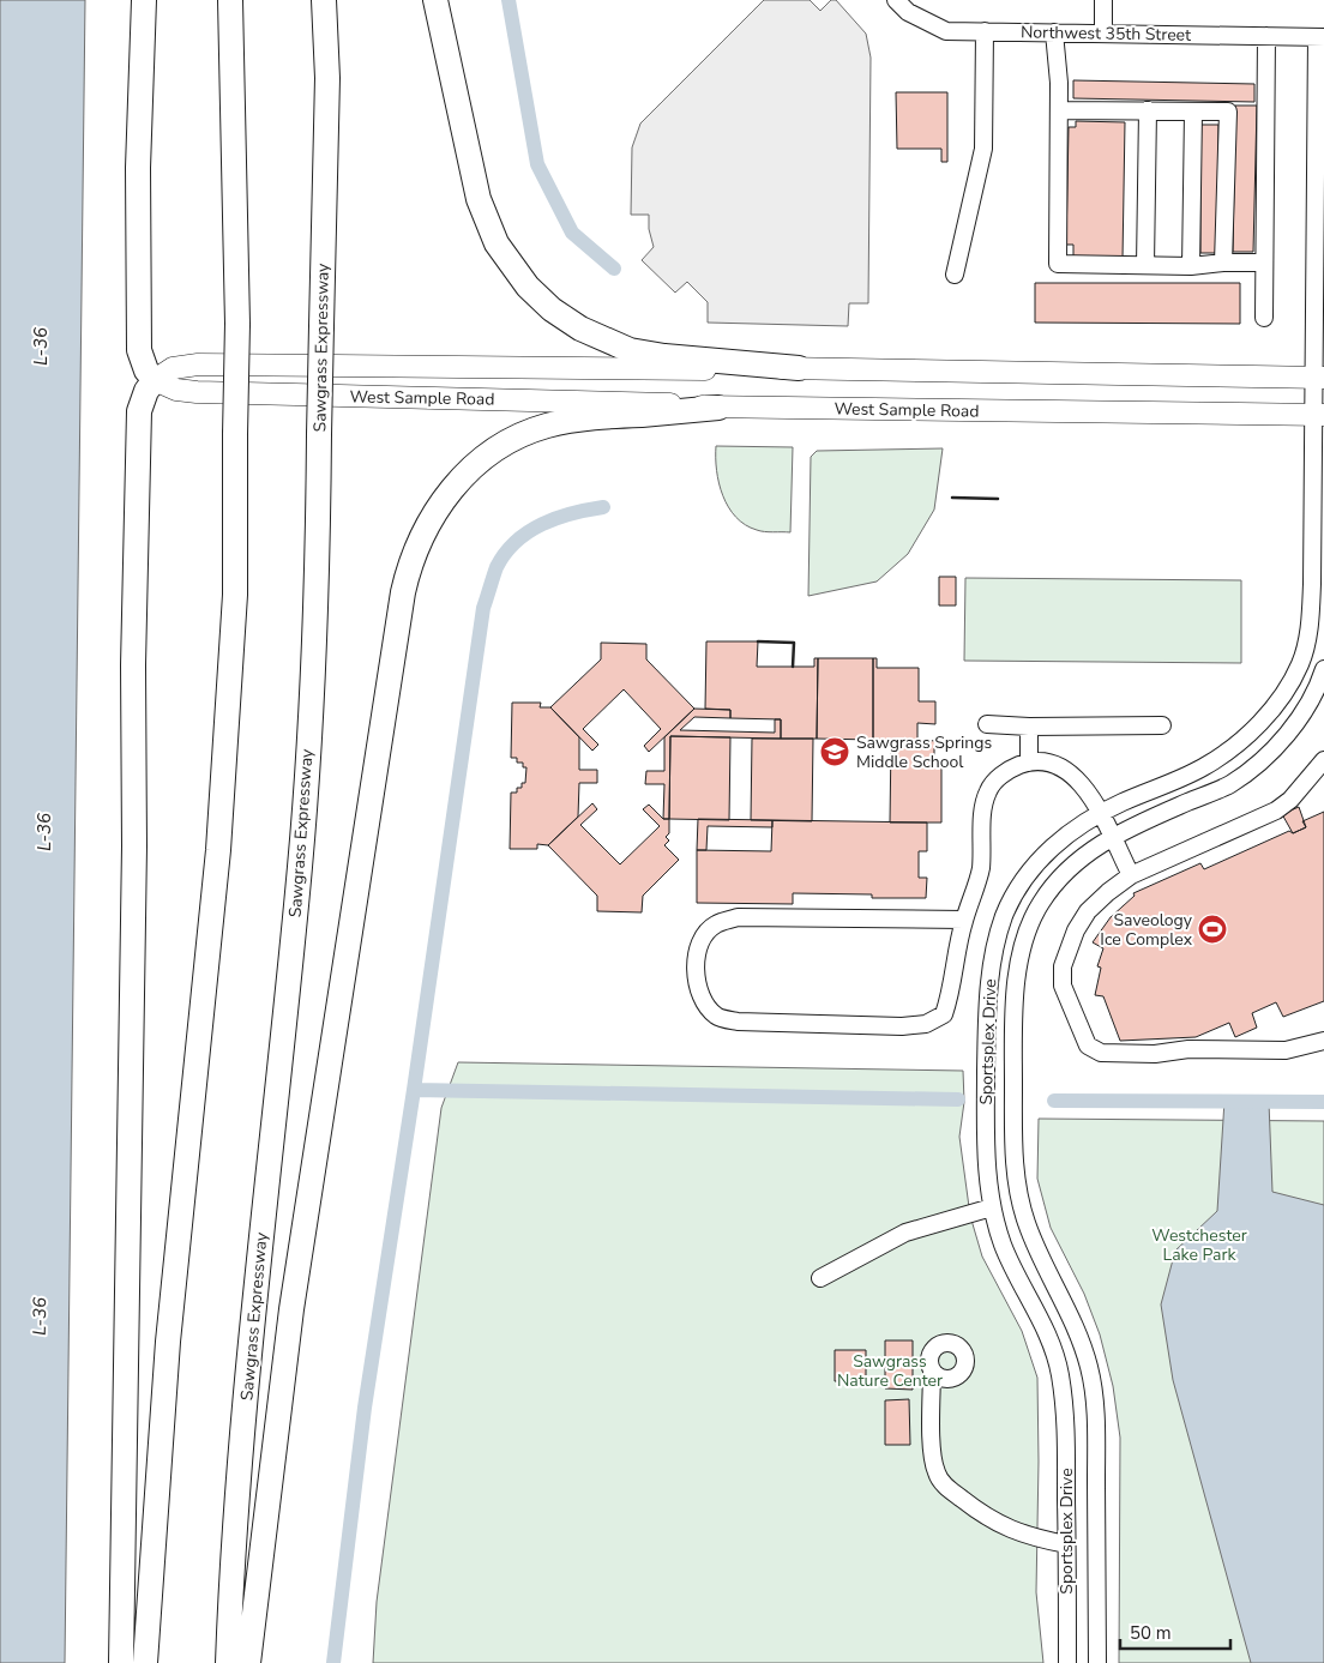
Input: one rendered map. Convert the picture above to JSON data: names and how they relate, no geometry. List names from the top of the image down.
{
  "streets": {
    "highway": ["Sawgrass Expressway"],
    "main road": ["West Sample Road"],
    "street": ["Northwest 35th Street", "Sportsplex Drive"]
  },
  "crossings": [
    ["Northwest 35th Street", "Sportsplex Drive"],
    ["West Sample Road", "Sportsplex Drive"]
  ],
  "water": ["L-36"],
  "parks": ["Westchester Lake Park", "Sawgrass Nature Center"],
  "places": {
    "school or university": ["Sawgrass Springs Middle School"],
    "sports": ["Saveology Ice Complex"]
  },
  "scale_bar": "50 m"
}
